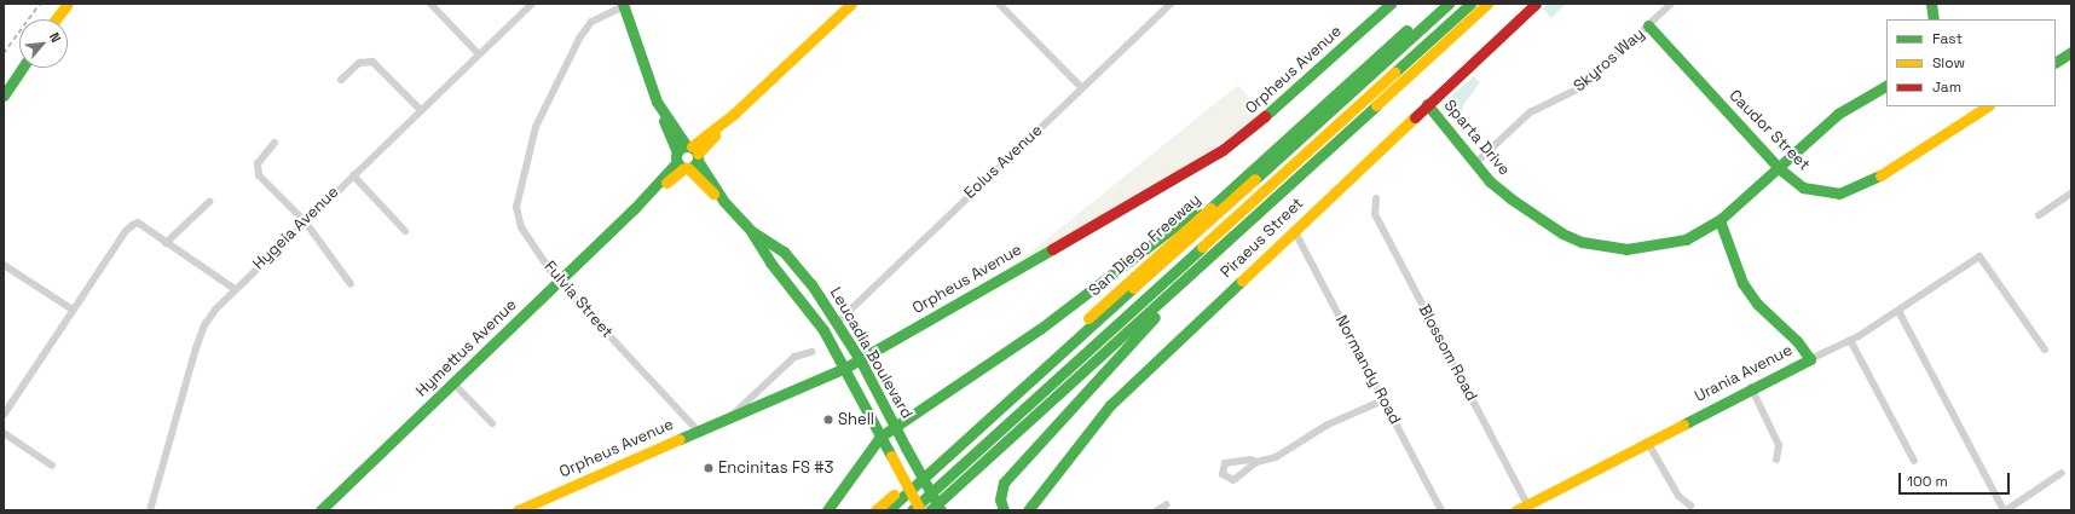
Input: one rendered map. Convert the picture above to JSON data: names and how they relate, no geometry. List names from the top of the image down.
{
  "streets": {
    "main road": [
      "Orpheus Avenue",
      "Caudor Street",
      "Sparta Drive",
      "Piraeus Street",
      "San Diego Freeway",
      "Hymettus Avenue",
      "Leucadia Boulevard",
      "Urania Avenue"
    ],
    "street": [
      "Skyros Way",
      "Eolus Avenue",
      "Hygeia Avenue",
      "Fulvia Street",
      "Blossom Road",
      "Normandy Road"
    ]
  },
  "crossings": [
    ["Skyros Way", "Caudor Street"],
    ["Skyros Way", "Sparta Drive"],
    ["Orpheus Avenue", "Fulvia Street"],
    ["Orpheus Avenue", "Leucadia Boulevard"],
    ["Caudor Street", "Sparta Drive"],
    ["Sparta Drive", "Piraeus Street"],
    ["Eolus Avenue", "Leucadia Boulevard"],
    ["Piraeus Street", "Normandy Road"],
    ["Fulvia Street", "Hymettus Avenue"],
    ["Fulvia Street", "Leucadia Boulevard"],
    ["Hymettus Avenue", "Leucadia Boulevard"],
    ["Blossom Road", "Urania Avenue"]
  ],
  "places": ["Shell", "Encinitas FS #3"],
  "legend": ["Fast", "Slow", "Jam"],
  "scale_bar": "100 m",
  "north": "top right"
}
